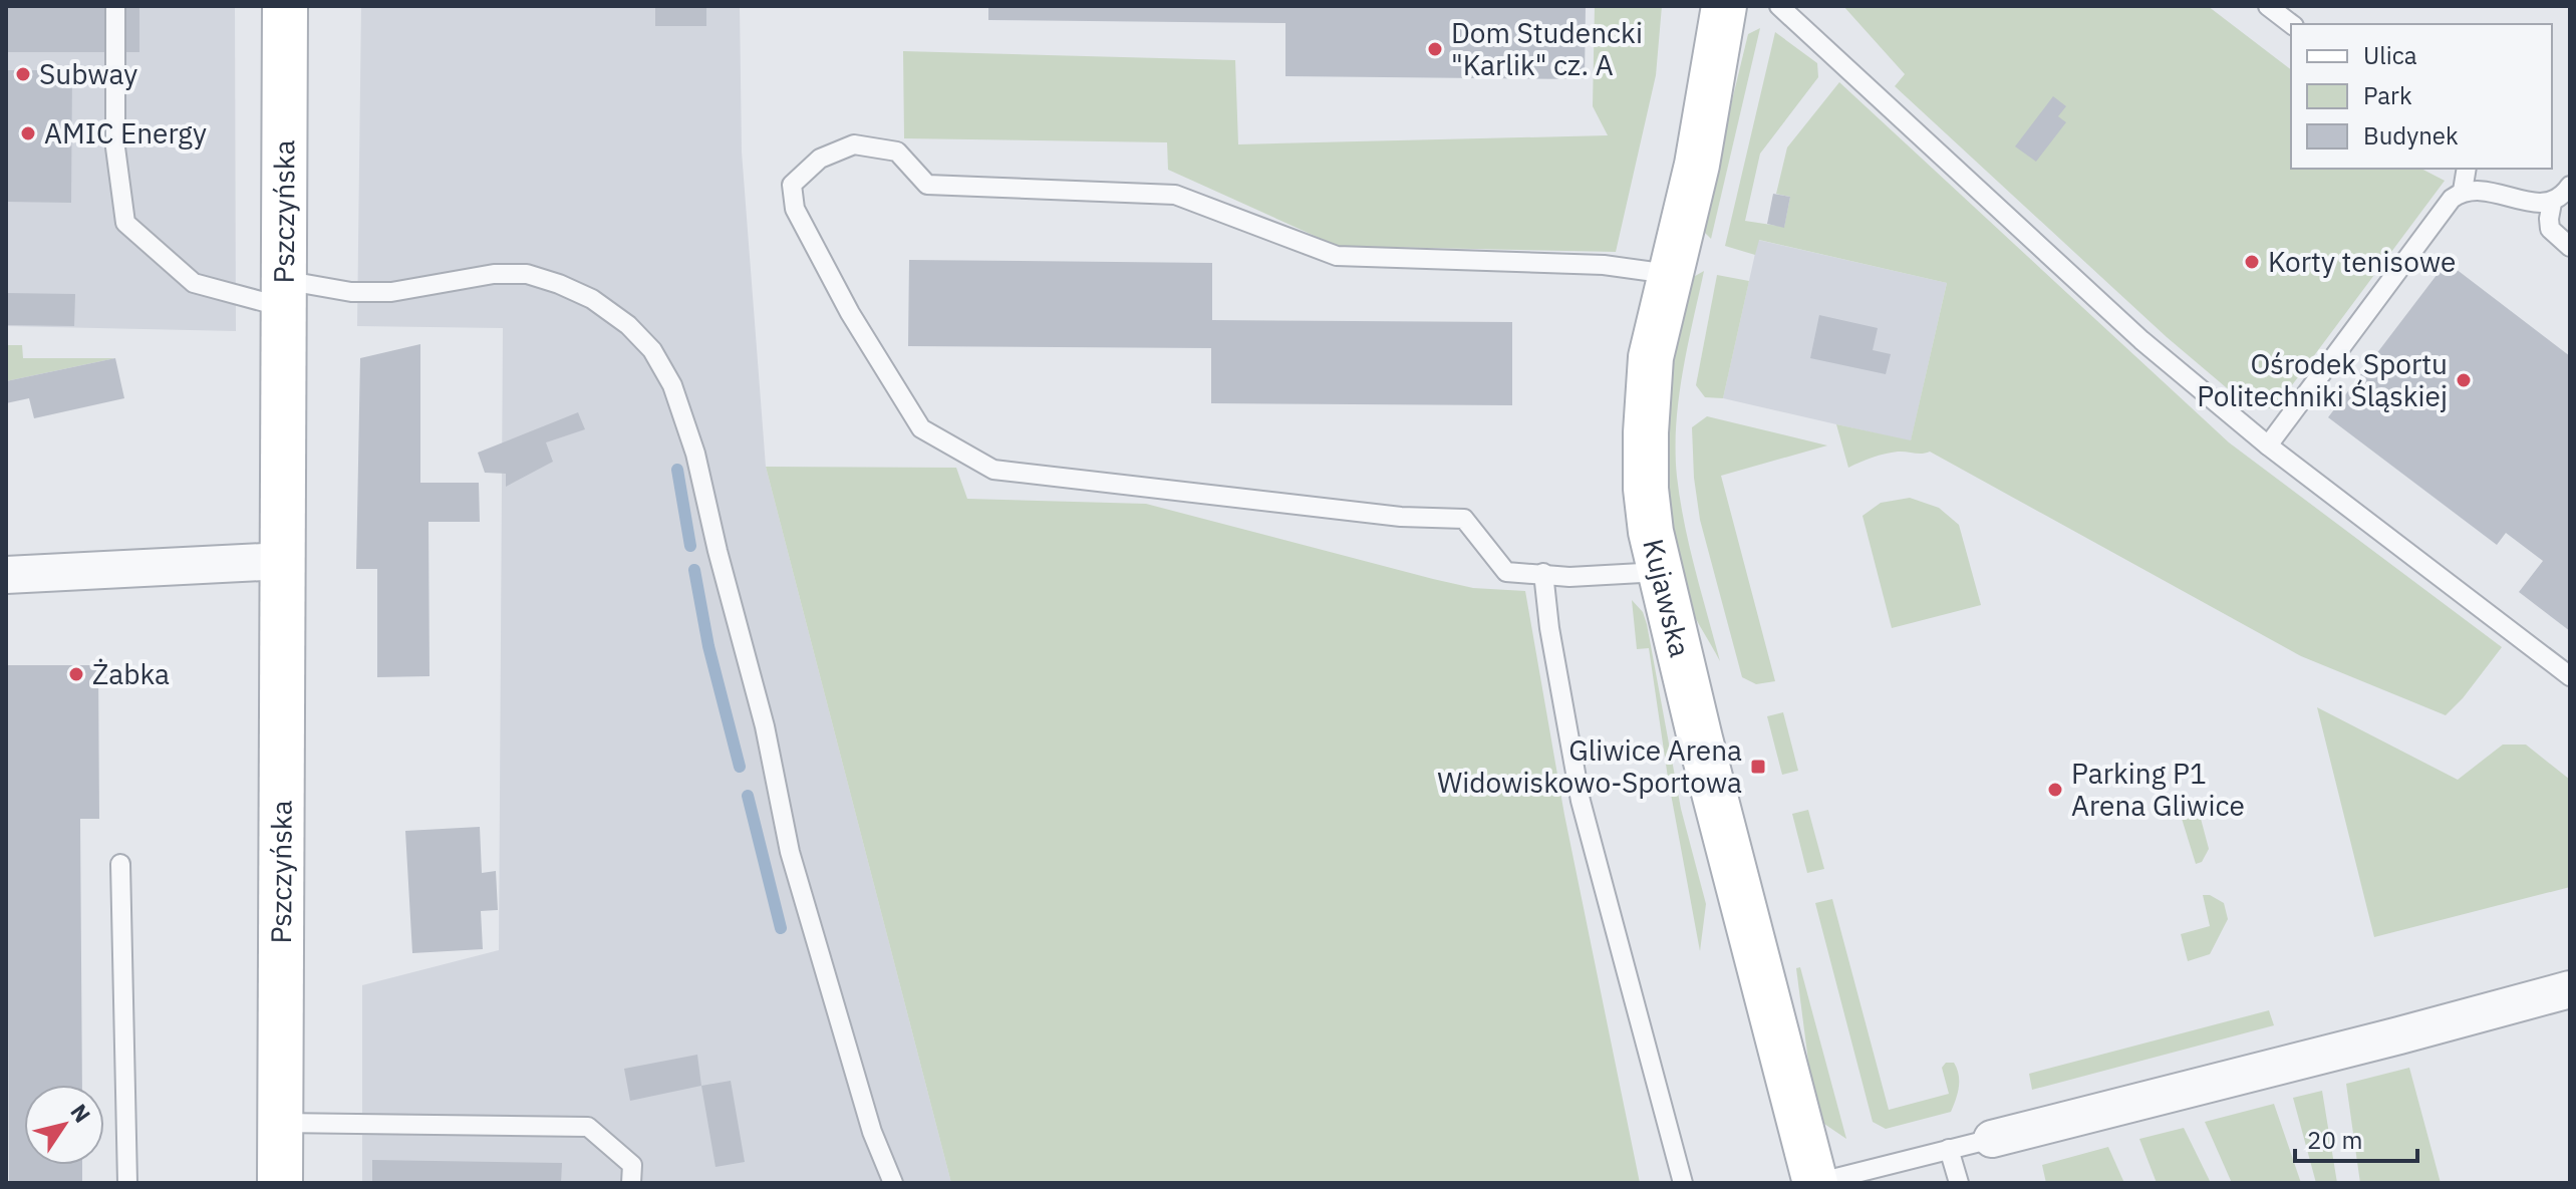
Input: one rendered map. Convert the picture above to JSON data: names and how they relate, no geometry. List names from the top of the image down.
{
  "streets": {
    "street": ["Pszczyńska", "Kujawska"]
  },
  "places": {
    "other": [
      "Dom Studencki \"Karlik\" cz. A",
      "Subway",
      "AMIC Energy",
      "Korty tenisowe",
      "Ośrodek Sportu Politechniki Śląskiej",
      "Żabka",
      "Parking P1 Arena Gliwice"
    ],
    "transit": ["Gliwice Arena Widowiskowo-Sportowa"]
  },
  "legend": ["Ulica", "Park", "Budynek"],
  "scale_bar": "20 m",
  "north": "top right"
}
